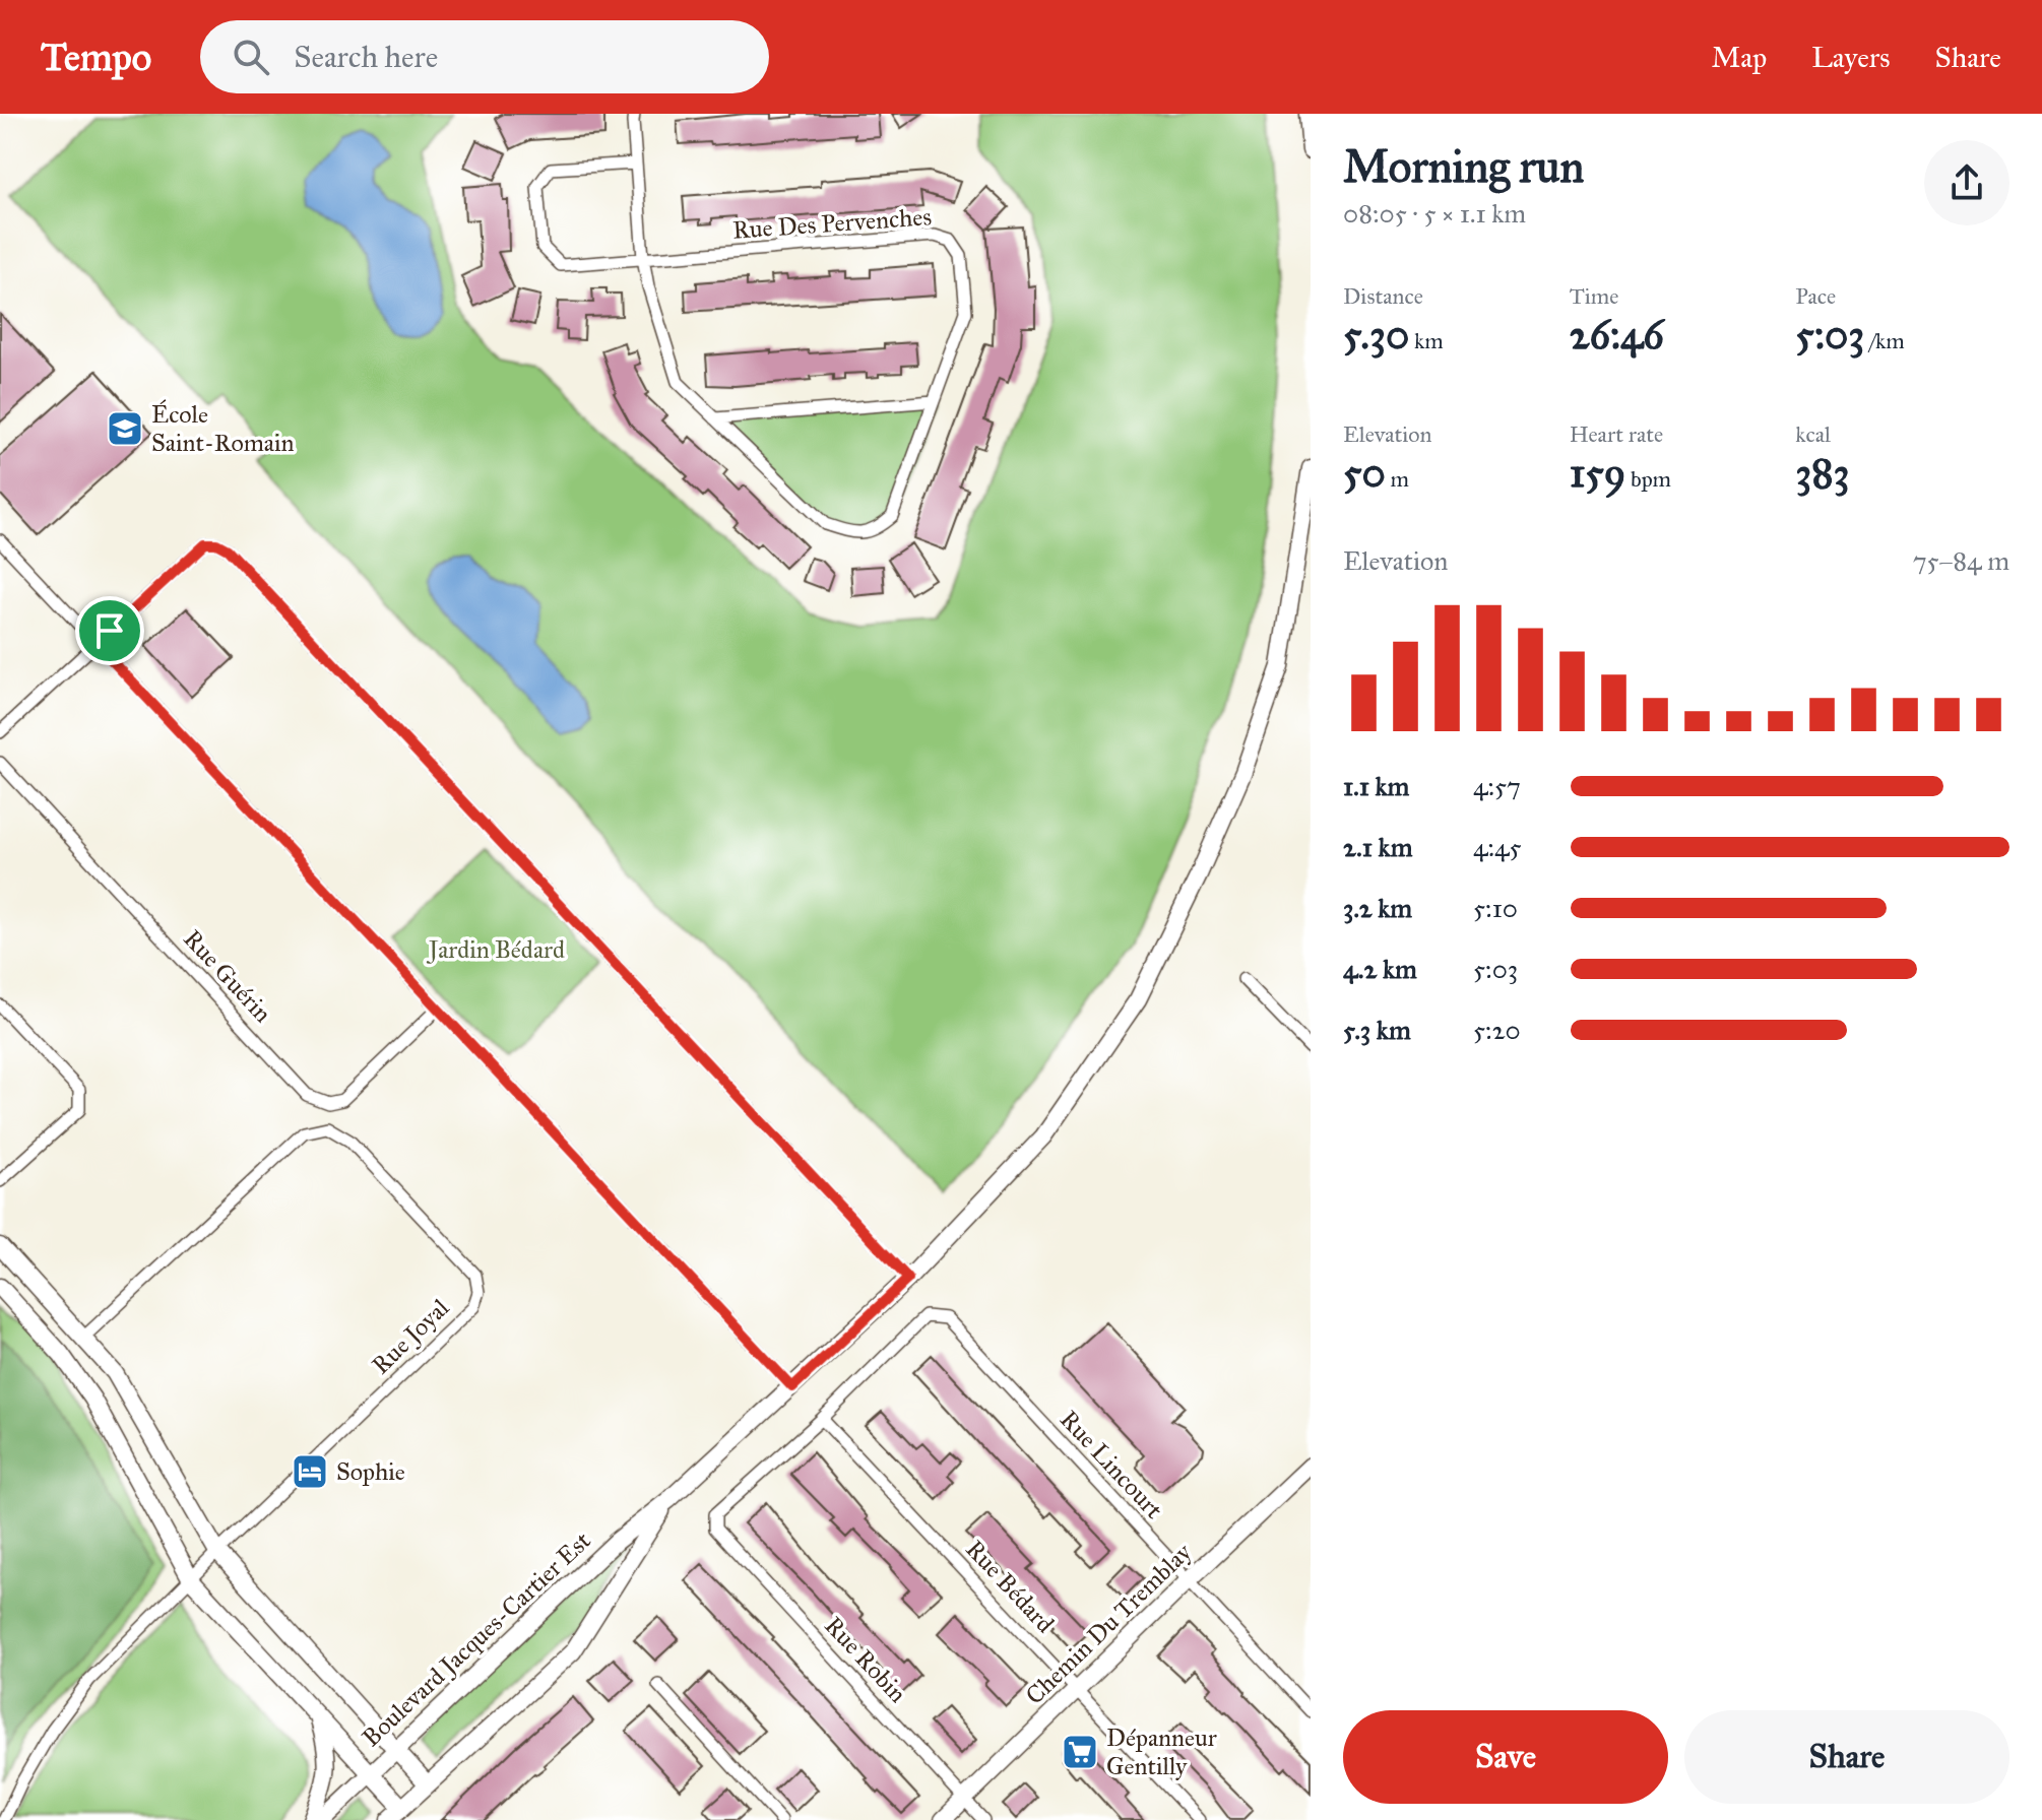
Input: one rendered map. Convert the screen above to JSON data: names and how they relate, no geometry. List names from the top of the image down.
{
  "streets": {
    "main road": ["Chemin Du Tremblay", "Boulevard Jacques-Cartier Est"],
    "street": [
      "Rue Des Pervenches",
      "Rue Guérin",
      "Rue Joyal",
      "Rue Lincourt",
      "Rue Bédard",
      "Rue Robin"
    ]
  },
  "crossings": [
    ["Rue Lincourt", "Rue Bédard"],
    ["Rue Lincourt", "Chemin Du Tremblay"],
    ["Rue Lincourt", "Rue Robin"],
    ["Rue Bédard", "Chemin Du Tremblay"],
    ["Rue Bédard", "Rue Robin"],
    ["Chemin Du Tremblay", "Rue Robin"]
  ],
  "parks": ["Jardin Bédard"],
  "places": {
    "school or university": ["École Saint-Romain"],
    "hotel": ["Sophie"],
    "supermarket": ["Dépanneur Gentilly"]
  },
  "page": {
    "header": "Tempo",
    "search": "Search here",
    "nav": ["Map", "Layers", "Share"],
    "heading": ["Morning run", "08:05 · 5 × 1.1 km"],
    "stats": [
      ["Distance", "5.30 km"],
      ["Time", "26:46"],
      ["Pace", "5:03 /km"],
      ["Elevation", "50 m"],
      ["Heart rate", "159 bpm"],
      ["kcal", "383"]
    ],
    "chart": ["Elevation", "75–84 m"],
    "list": [
      {
        "name": "1.1 km",
        "note": "4:57"
      },
      {
        "name": "2.1 km",
        "note": "4:45"
      },
      {
        "name": "3.2 km",
        "note": "5:10"
      },
      {
        "name": "4.2 km",
        "note": "5:03"
      },
      {
        "name": "5.3 km",
        "note": "5:20"
      }
    ],
    "buttons": ["Save", "Share"]
  }
}
